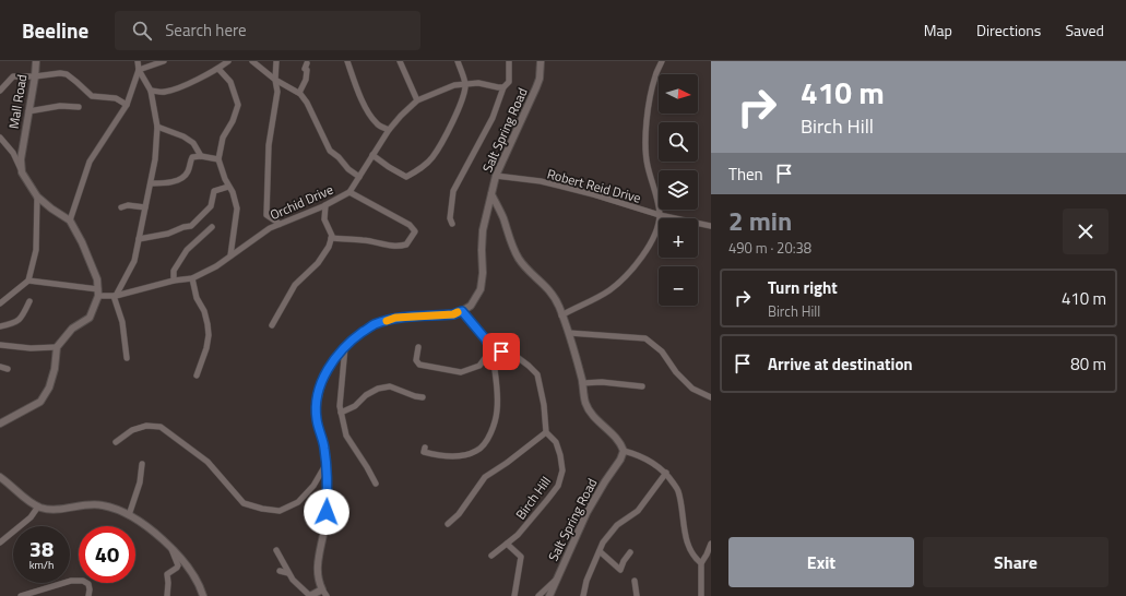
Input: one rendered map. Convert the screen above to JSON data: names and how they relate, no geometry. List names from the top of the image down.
{
  "streets": {
    "street": [
      "Mall Road",
      "Salt Spring Road",
      "Robert Reid Drive",
      "Orchid Drive",
      "Birch Hill"
    ]
  },
  "crossings": [
    ["Salt Spring Road", "Robert Reid Drive"]
  ],
  "north": "right",
  "page": {
    "header": "Beeline",
    "search": "Search here",
    "nav": ["Map", "Directions", "Saved"],
    "turn": ["410 m", "Birch Hill"],
    "map_buttons": ["+", "−"],
    "then": "Then",
    "heading": ["2 min", "490 m · 20:38"],
    "list": [
      {
        "name": "Turn right",
        "note": "Birch Hill",
        "value": "410 m"
      },
      {
        "name": "Arrive at destination",
        "value": "80 m"
      }
    ],
    "speed": "38 km/h",
    "limit": "40",
    "buttons": ["Exit", "Share"]
  }
}
